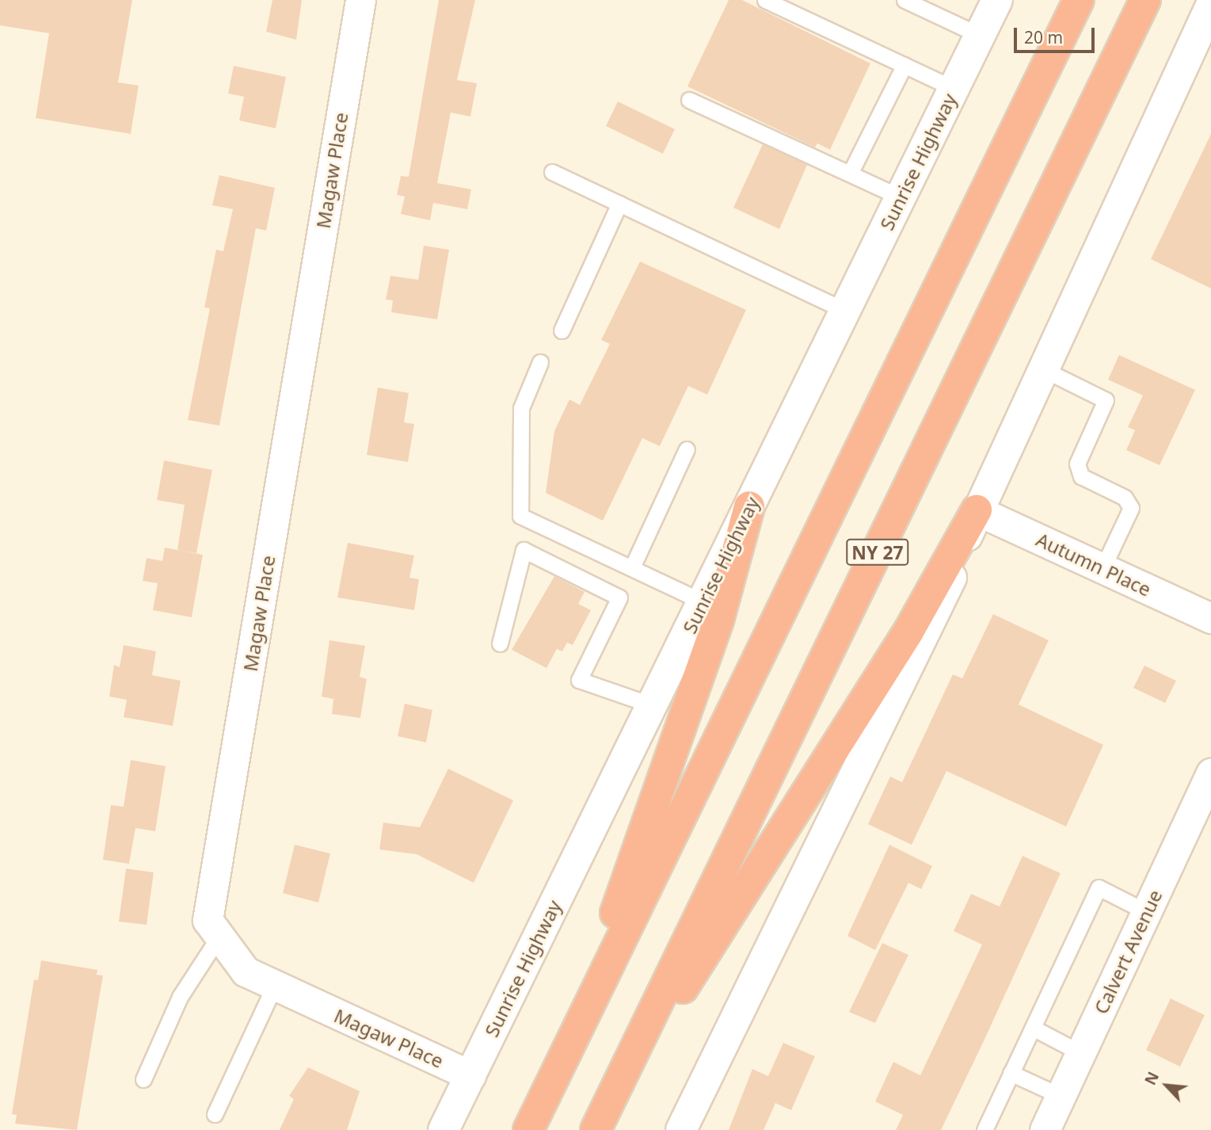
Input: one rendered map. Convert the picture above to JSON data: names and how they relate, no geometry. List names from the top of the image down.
{
  "streets": {
    "highway": ["NY 27"],
    "main road": ["Sunrise Highway"],
    "street": ["Magaw Place", "Autumn Place", "Calvert Avenue"]
  },
  "crossings": [
    ["Sunrise Highway", "Magaw Place"]
  ],
  "scale_bar": "20 m",
  "north": "top left"
}
